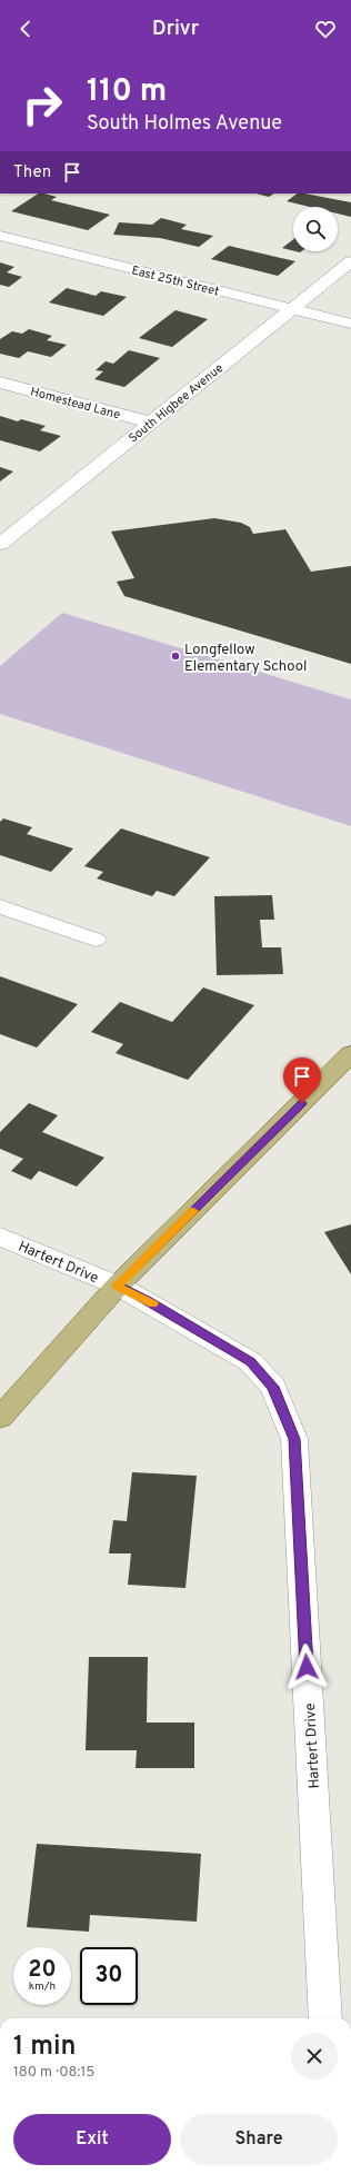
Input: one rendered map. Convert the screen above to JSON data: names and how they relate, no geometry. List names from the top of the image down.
{
  "streets": {
    "street": [
      "East 25th Street",
      "Homestead Lane",
      "South Higbee Avenue",
      "Hartert Drive"
    ]
  },
  "crossings": [
    ["East 25th Street", "South Higbee Avenue"],
    ["Homestead Lane", "South Higbee Avenue"]
  ],
  "places": ["Longfellow Elementary School"],
  "page": {
    "header": "Drivr",
    "turn": ["110 m", "South Holmes Avenue"],
    "then": "Then",
    "speed": "20 km/h",
    "limit": "30",
    "heading": ["1 min", "180 m · 08:15"],
    "buttons": ["Exit", "Share"]
  }
}
